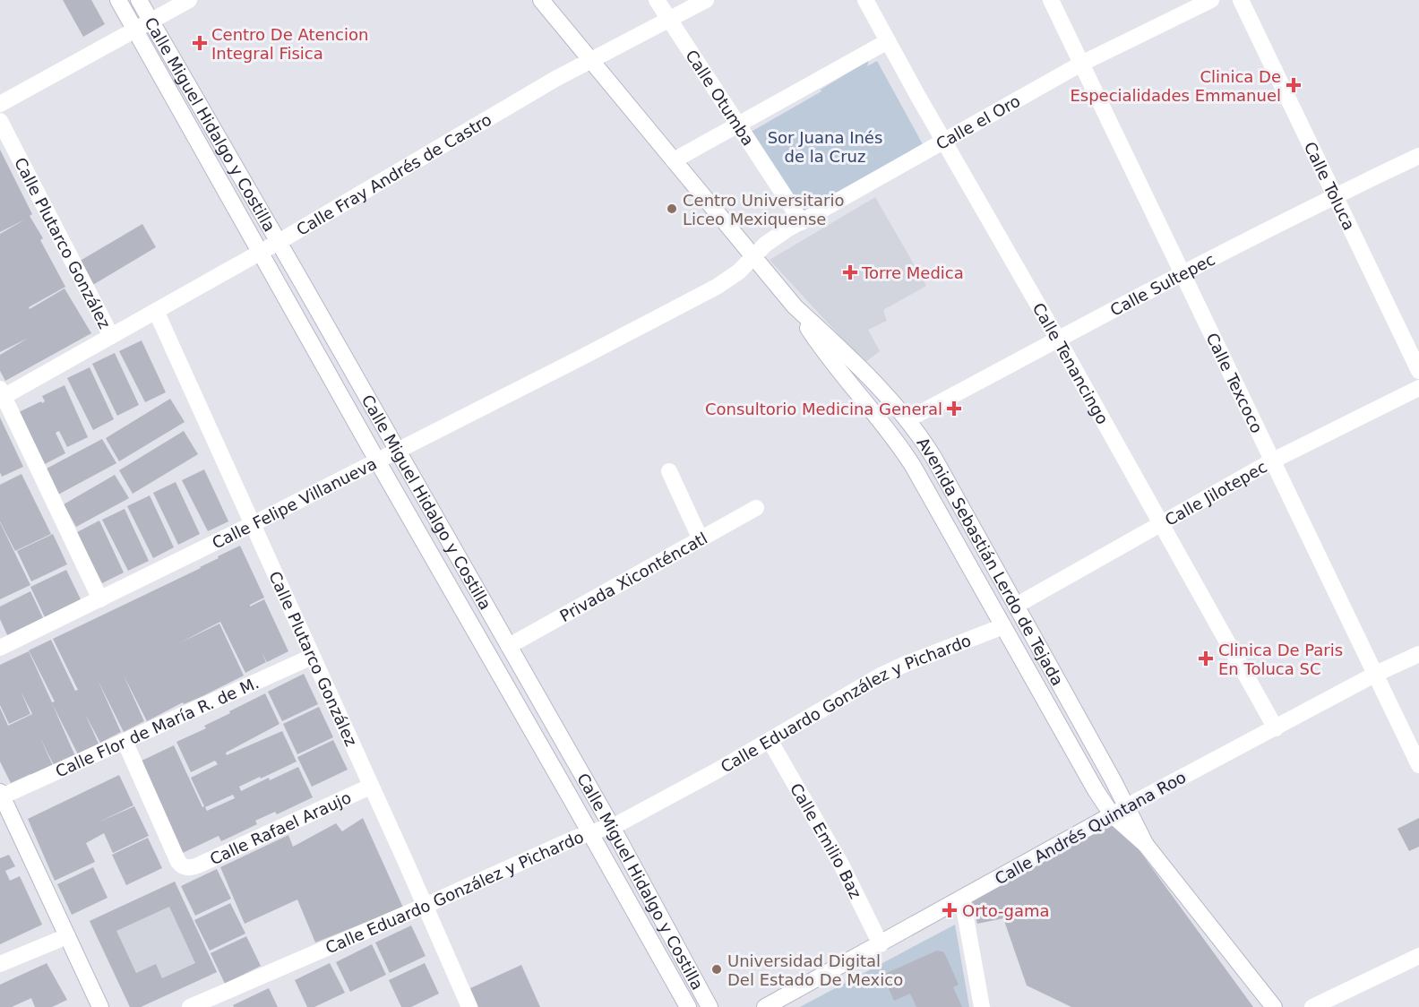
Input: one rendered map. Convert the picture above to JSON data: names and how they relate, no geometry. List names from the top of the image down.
{
  "streets": {
    "street": [
      "Calle Otumba",
      "Calle el Oro",
      "Calle Miguel Hidalgo y Costilla",
      "Calle Fray Andrés de Castro",
      "Calle Toluca",
      "Calle Plutarco González",
      "Calle Sultepec",
      "Calle Tenancingo",
      "Calle Texcoco",
      "Calle Jilotepec",
      "Calle Felipe Villanueva",
      "Avenida Sebastián Lerdo de Tejada",
      "Privada Xiconténcatl",
      "Calle Eduardo González y Pichardo",
      "Calle Flor de María R. de M.",
      "Calle Rafael Araujo",
      "Calle Andrés Quintana Roo",
      "Calle Emilio Baz"
    ]
  },
  "crossings": [
    ["Calle Otumba", "Calle el Oro"],
    ["Calle Otumba", "Calle Fray Andrés de Castro"],
    ["Calle el Oro", "Calle Tenancingo"],
    ["Calle el Oro", "Calle Texcoco"],
    ["Calle el Oro", "Calle Felipe Villanueva"],
    ["Calle el Oro", "Avenida Sebastián Lerdo de Tejada"],
    ["Calle Miguel Hidalgo y Costilla", "Calle Fray Andrés de Castro"],
    ["Calle Miguel Hidalgo y Costilla", "Calle Felipe Villanueva"],
    ["Calle Miguel Hidalgo y Costilla", "Privada Xiconténcatl"],
    ["Calle Miguel Hidalgo y Costilla", "Calle Eduardo González y Pichardo"],
    ["Calle Fray Andrés de Castro", "Calle Plutarco González"],
    ["Calle Fray Andrés de Castro", "Avenida Sebastián Lerdo de Tejada"],
    ["Calle Toluca", "Calle Sultepec"],
    ["Calle Plutarco González", "Calle Felipe Villanueva"],
    ["Calle Plutarco González", "Calle Eduardo González y Pichardo"],
    ["Calle Plutarco González", "Calle Flor de María R. de M."],
    ["Calle Plutarco González", "Calle Rafael Araujo"],
    ["Calle Sultepec", "Calle Tenancingo"],
    ["Calle Sultepec", "Calle Texcoco"],
    ["Calle Sultepec", "Avenida Sebastián Lerdo de Tejada"],
    ["Calle Tenancingo", "Calle Jilotepec"],
    ["Calle Tenancingo", "Calle Andrés Quintana Roo"],
    ["Calle Texcoco", "Calle Jilotepec"],
    ["Calle Texcoco", "Calle Andrés Quintana Roo"],
    ["Calle Jilotepec", "Avenida Sebastián Lerdo de Tejada"],
    ["Calle Felipe Villanueva", "Avenida Sebastián Lerdo de Tejada"],
    ["Avenida Sebastián Lerdo de Tejada", "Calle Eduardo González y Pichardo"],
    ["Avenida Sebastián Lerdo de Tejada", "Calle Andrés Quintana Roo"],
    ["Calle Eduardo González y Pichardo", "Calle Emilio Baz"],
    ["Calle Flor de María R. de M.", "Calle Rafael Araujo"],
    ["Calle Andrés Quintana Roo", "Calle Emilio Baz"]
  ],
  "parks": ["Sor Juana Inés de la Cruz"],
  "places": {
    "health": [
      "Centro De Atencion Integral Fisica",
      "Clinica De Especialidades Emmanuel",
      "Torre Medica",
      "Consultorio Medicina General",
      "Clinica De Paris En Toluca SC",
      "Orto-gama"
    ],
    "other": ["Centro Universitario Liceo Mexiquense", "Universidad Digital Del Estado De Mexico"]
  }
}
